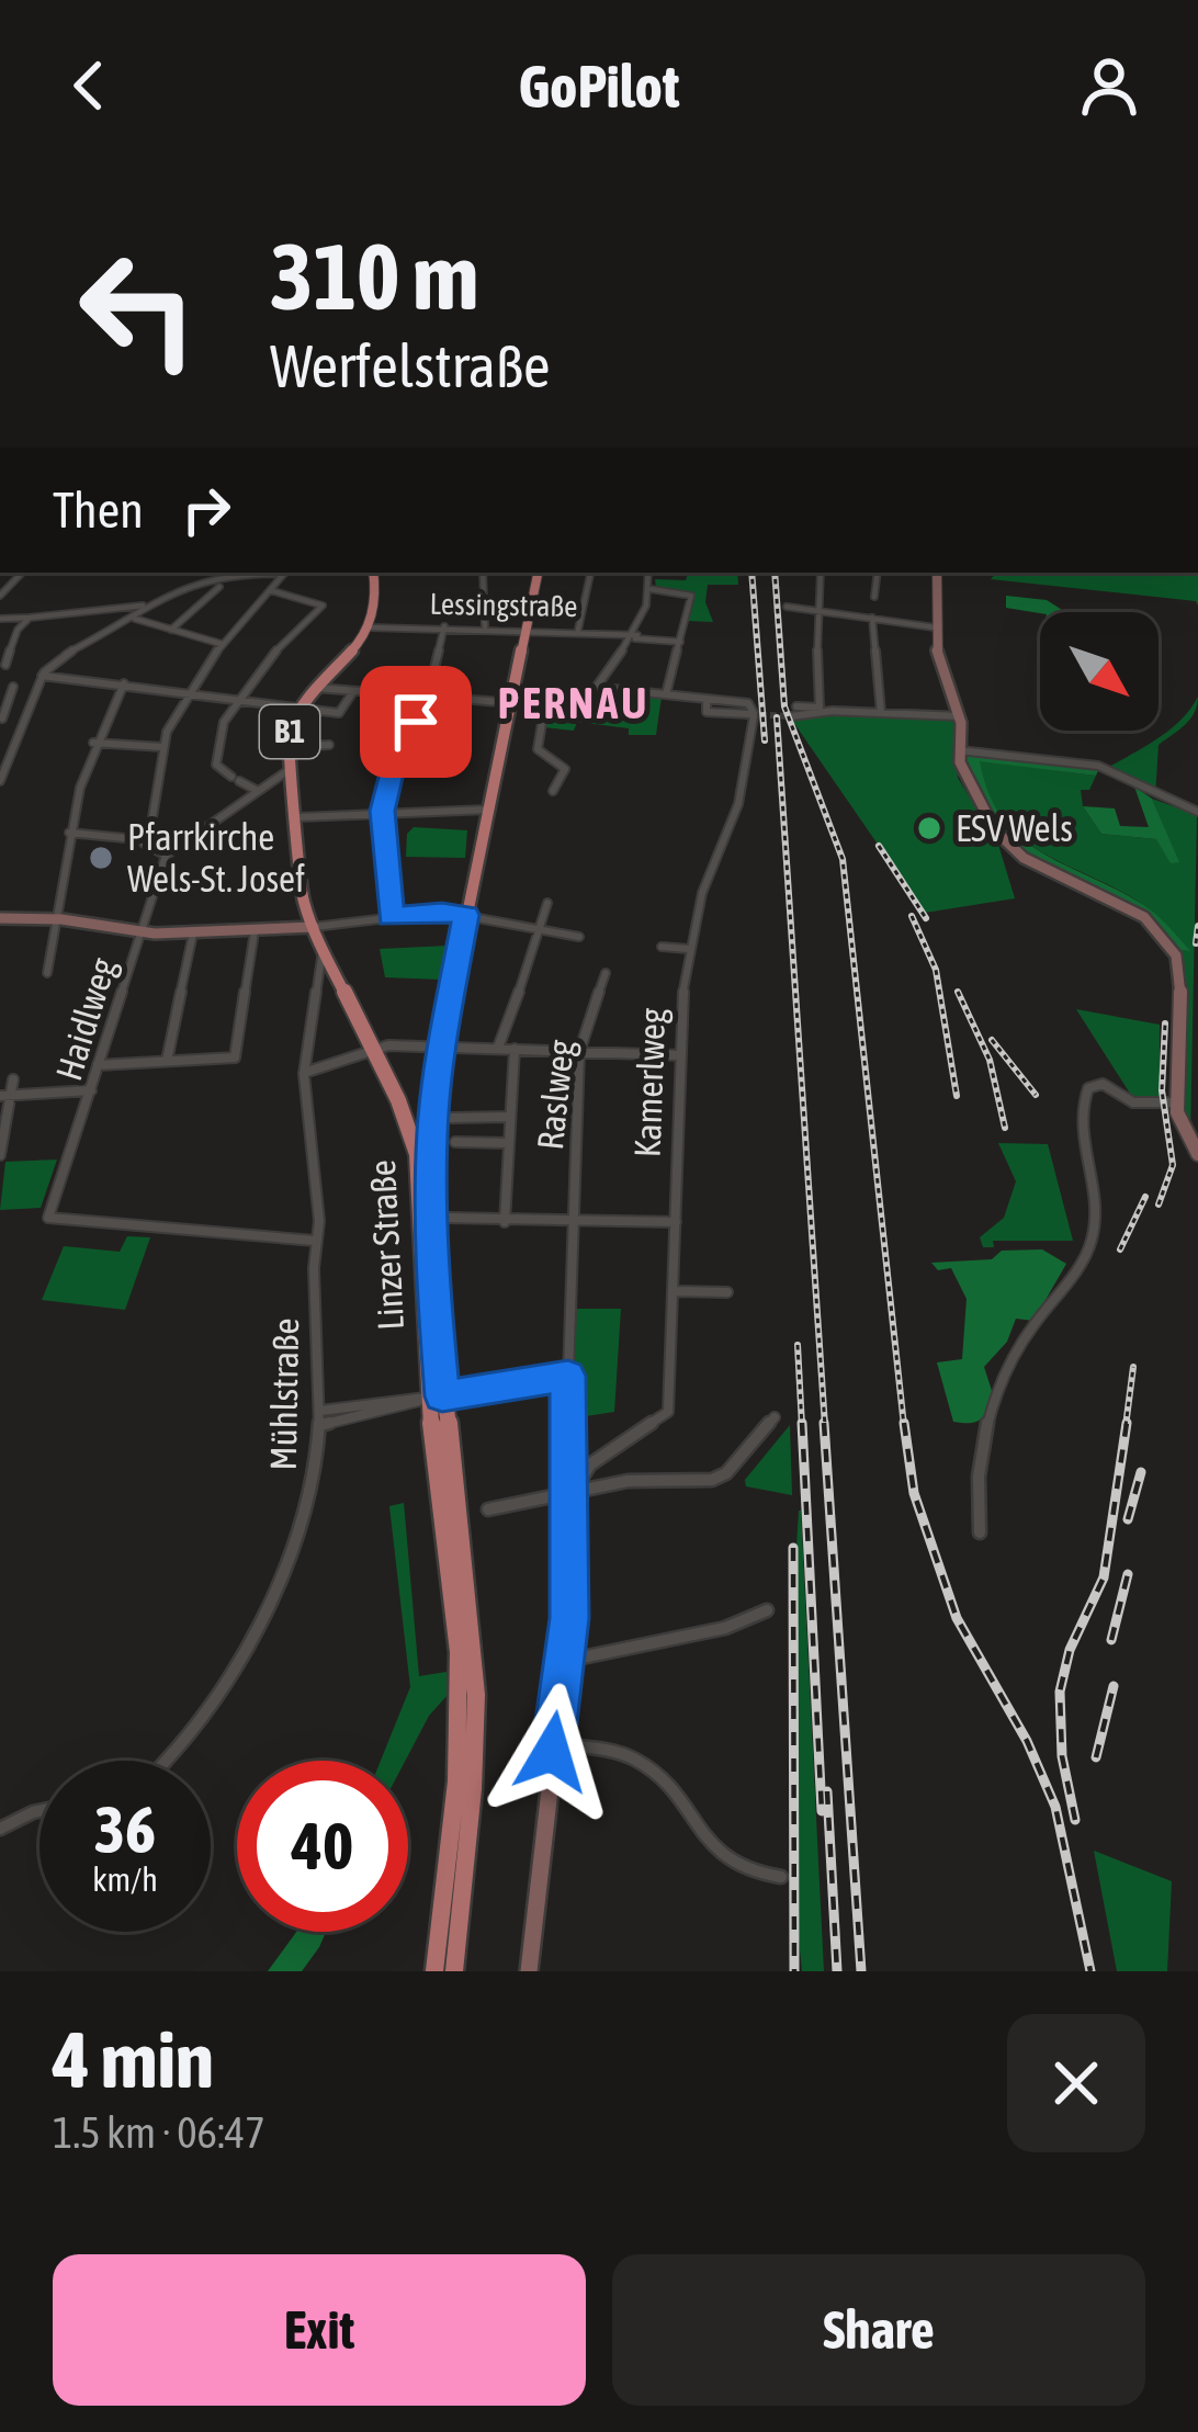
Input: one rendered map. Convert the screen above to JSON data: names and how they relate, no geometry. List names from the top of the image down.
{
  "streets": {
    "main road": ["B1", "Linzer Straße"],
    "street": [
      "Lessingstraße",
      "Haidlweg",
      "Kamerlweg",
      "Raslweg",
      "Mühlstraße"
    ]
  },
  "crossings": [
    ["Lessingstraße", "Linzer Straße"],
    ["Haidlweg", "Mühlstraße"],
    ["Linzer Straße", "Mühlstraße"]
  ],
  "districts": ["PERNAU"],
  "places": ["ESV Wels", "Pfarrkirche Wels-St. Josef"],
  "north": "bottom right",
  "page": {
    "header": "GoPilot",
    "turn": ["310 m", "Werfelstraße"],
    "then": "Then",
    "speed": "36 km/h",
    "limit": "40",
    "heading": ["4 min", "1.5 km · 06:47"],
    "buttons": ["Exit", "Share"]
  }
}
